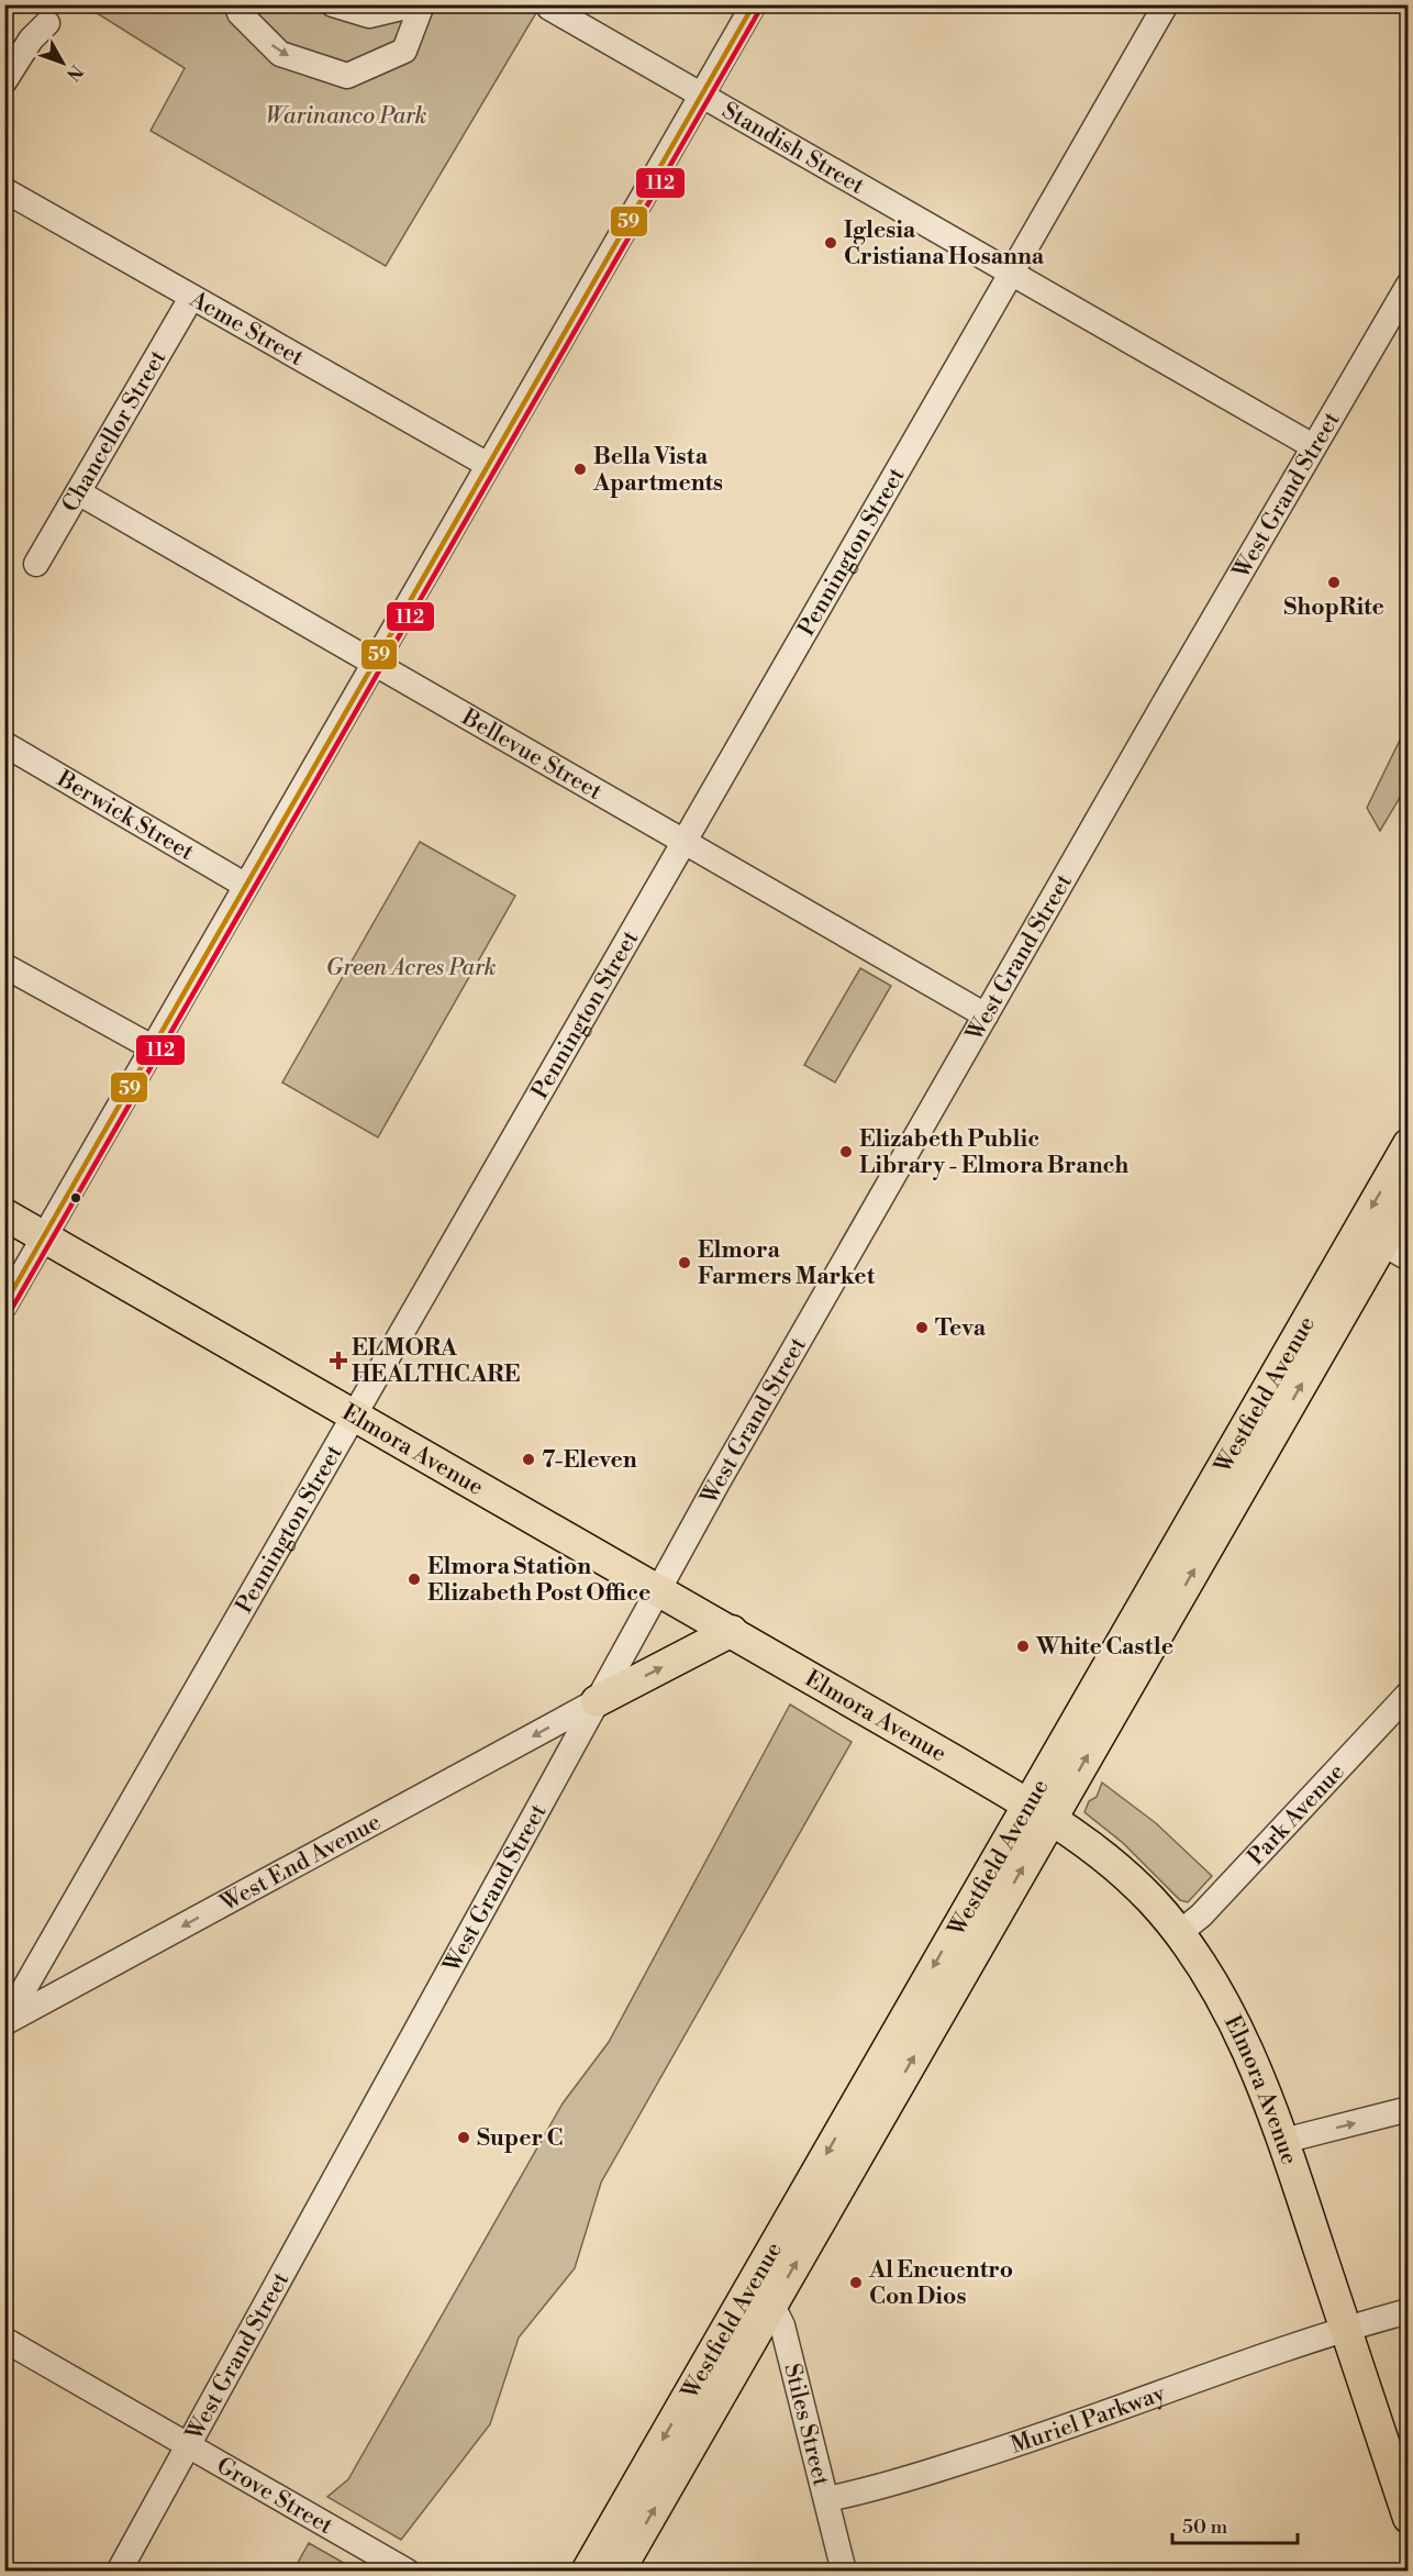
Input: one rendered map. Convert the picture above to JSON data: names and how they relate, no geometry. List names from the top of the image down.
{
  "streets": {
    "main road": ["Westfield Avenue", "Elmora Avenue"],
    "street": [
      "Standish Street",
      "Acme Street",
      "Chancellor Street",
      "West Grand Street",
      "Pennington Street",
      "Bellevue Street",
      "Berwick Street",
      "Park Avenue",
      "West End Avenue",
      "Muriel Parkway",
      "Stiles Street",
      "Grove Street"
    ]
  },
  "crossings": [
    ["Standish Street", "West Grand Street"],
    ["Standish Street", "Pennington Street"],
    ["Acme Street", "Chancellor Street"],
    ["Chancellor Street", "Bellevue Street"],
    ["West Grand Street", "Bellevue Street"],
    ["West Grand Street", "Elmora Avenue"],
    ["West Grand Street", "West End Avenue"],
    ["West Grand Street", "Grove Street"],
    ["Pennington Street", "Bellevue Street"],
    ["Pennington Street", "Elmora Avenue"],
    ["Pennington Street", "West End Avenue"],
    ["Westfield Avenue", "Elmora Avenue"],
    ["Westfield Avenue", "Stiles Street"],
    ["Elmora Avenue", "Park Avenue"],
    ["Elmora Avenue", "Muriel Parkway"],
    ["Muriel Parkway", "Stiles Street"]
  ],
  "one_way": ["West End Avenue"],
  "parks": ["Warinanco Park", "Green Acres Park"],
  "places": {
    "other": [
      "Iglesia Cristiana Hosanna",
      "Bella Vista Apartments",
      "ShopRite",
      "Elizabeth Public Library - Elmora Branch",
      "Elmora Farmers Market",
      "Teva",
      "7-Eleven",
      "Elmora Station Elizabeth Post Office",
      "White Castle",
      "Super C",
      "Al Encuentro Con Dios"
    ],
    "health": ["ELMORA HEALTHCARE"]
  },
  "lines": ["transit line 59", "transit line 112"],
  "scale_bar": "50 m",
  "north": "bottom right"
}
